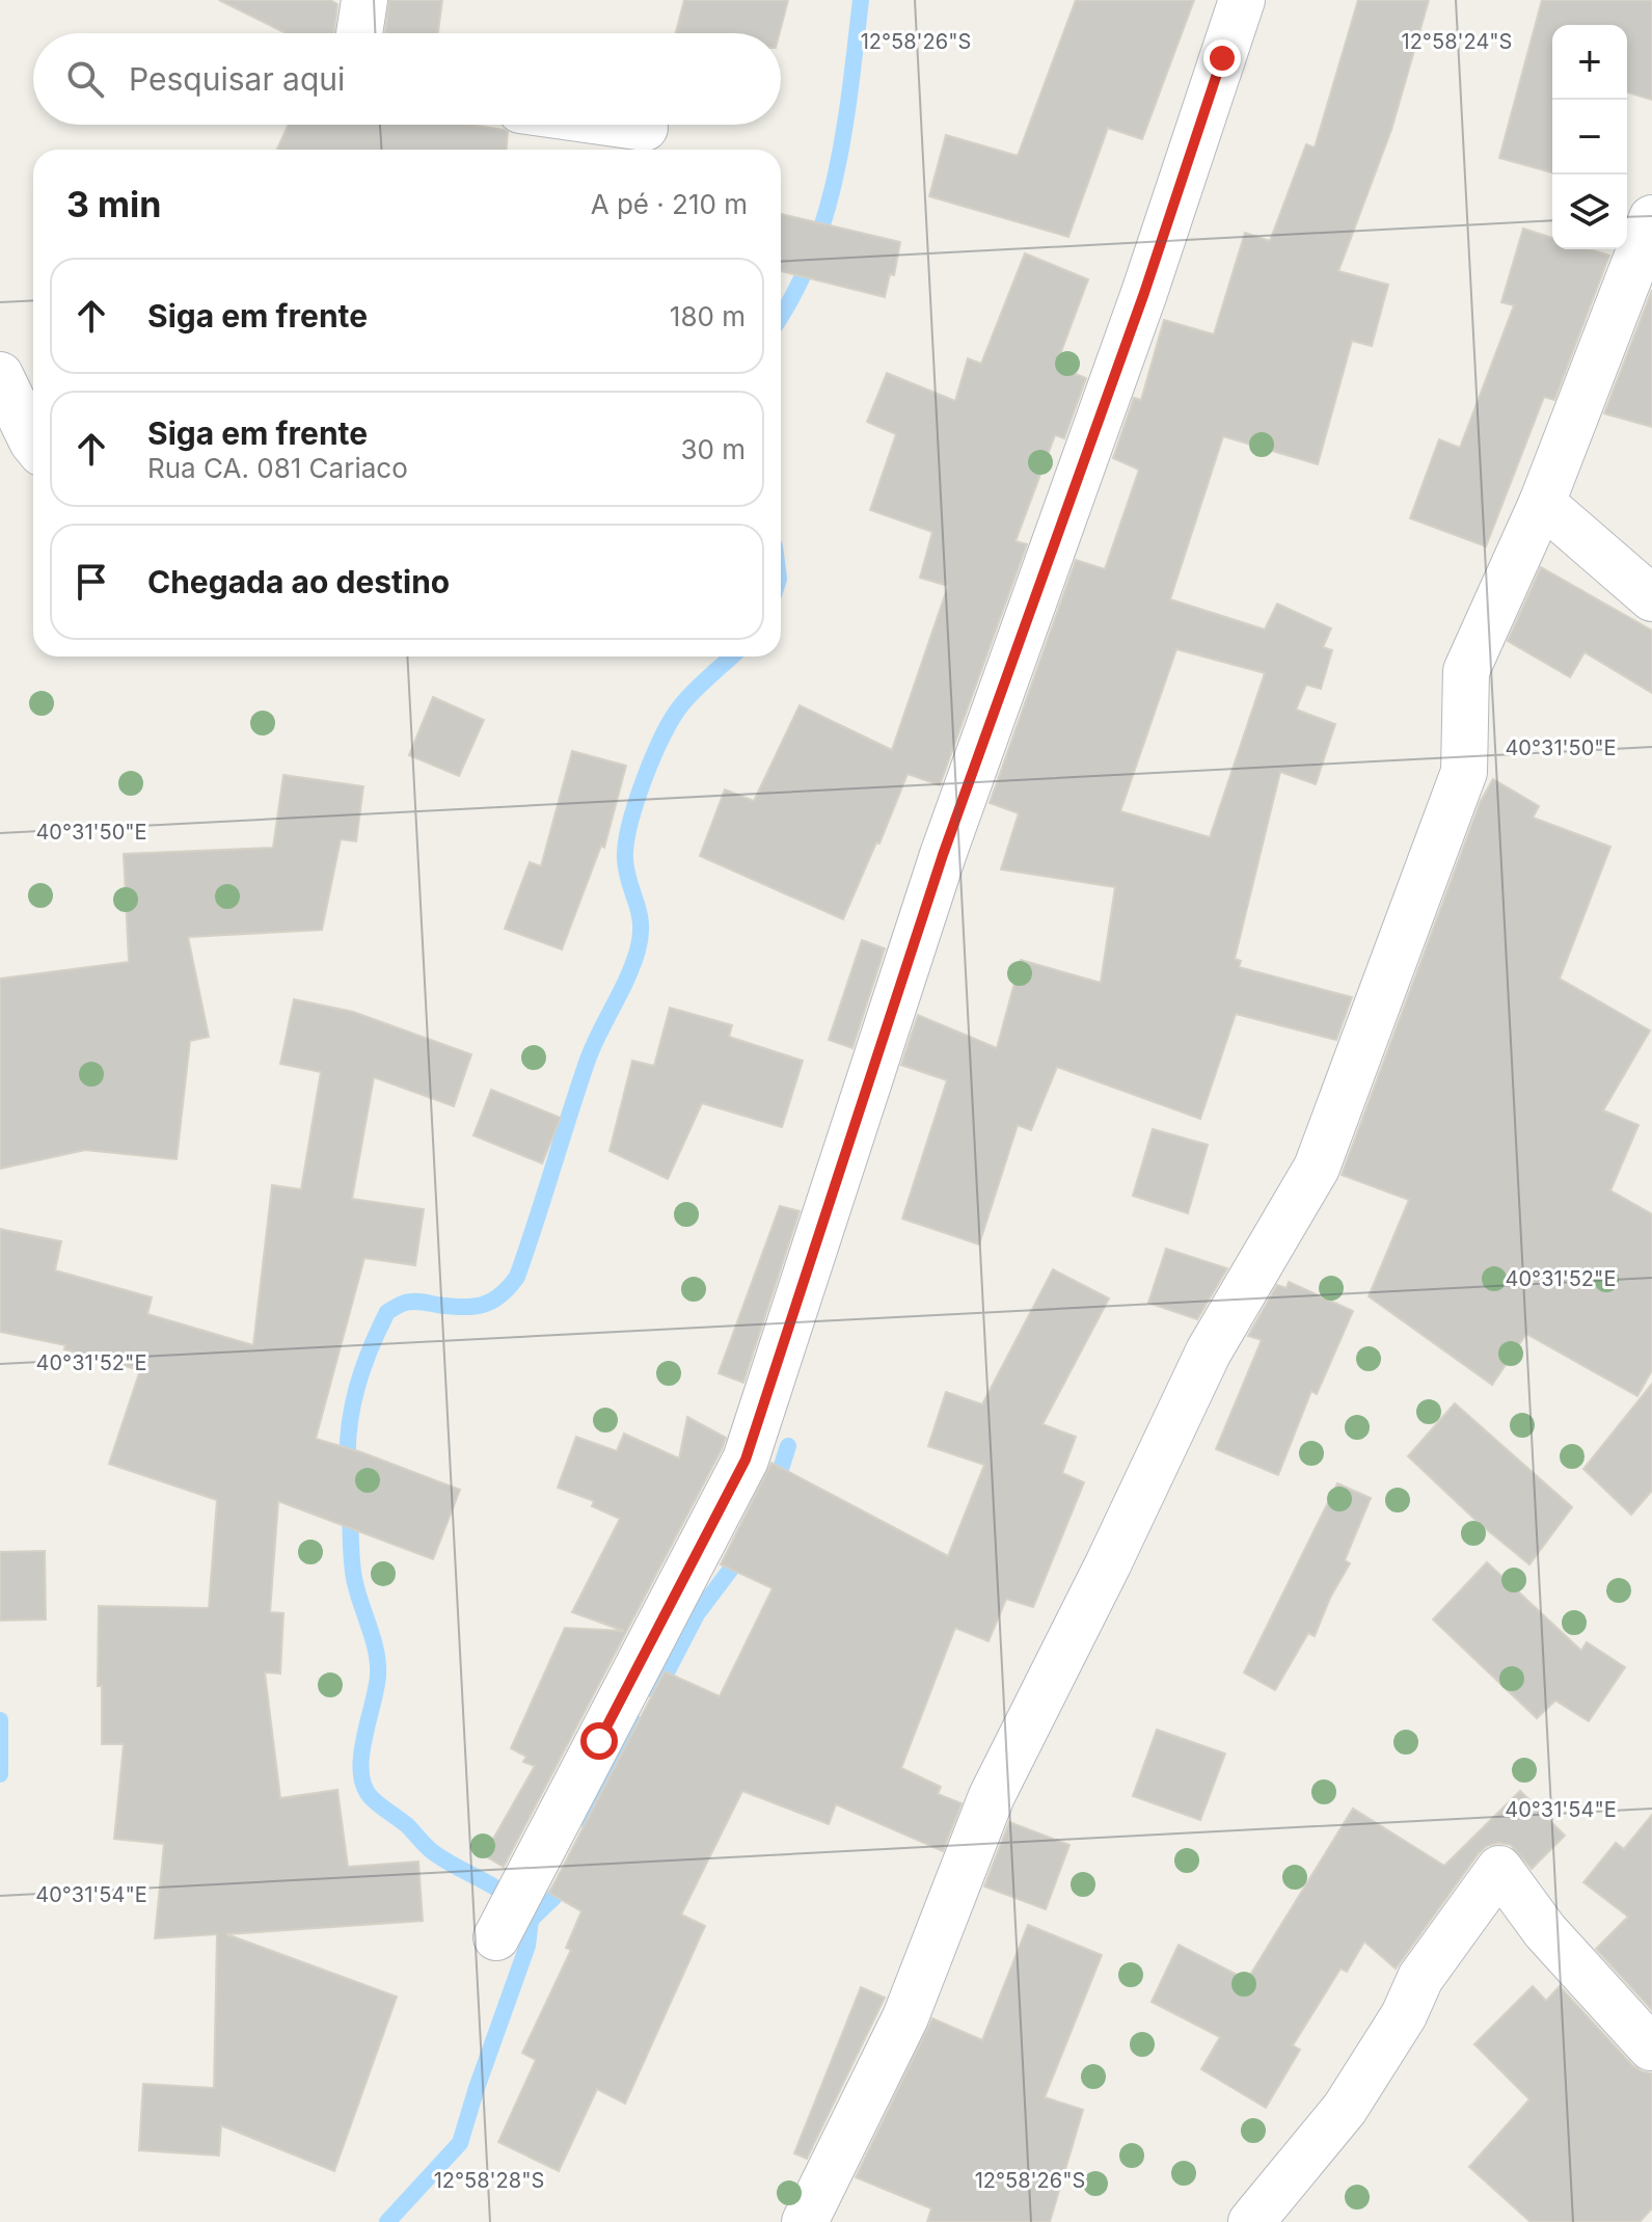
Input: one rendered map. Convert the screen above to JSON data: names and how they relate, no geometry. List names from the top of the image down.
{
  "page": {
    "map_buttons": ["+", "−"],
    "search": "Pesquisar aqui",
    "heading": ["3 min", "A pé · 210 m"],
    "list": [
      ["Siga em frente", "180 m"],
      ["Siga em frente", "Rua CA. 081 Cariaco", "30 m"],
      "Chegada ao destino"
    ]
  },
  "coordinates": [
    "12°58'26\"S",
    "12°58'24\"S",
    "40°31'50\"E",
    "40°31'52\"E",
    "40°31'54\"E",
    "12°58'28\"S"
  ]
}
